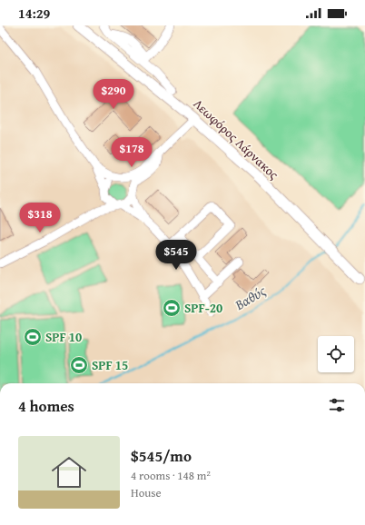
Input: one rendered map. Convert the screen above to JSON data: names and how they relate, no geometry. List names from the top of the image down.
{
  "streets": {
    "main road": ["Λεωφόρος Λάρνακος"]
  },
  "water": ["Βαθύς"],
  "places": {
    "sports": ["SPF-20", "SPF 10", "SPF 15"]
  },
  "page": {
    "status": "14:29",
    "price": [
      "$290",
      "$178",
      "$318",
      "$545"
    ],
    "heading": "4 homes",
    "list": [
      {
        "name": "$545/mo",
        "note": "4 rooms · 148 m² · House"
      }
    ]
  }
}
